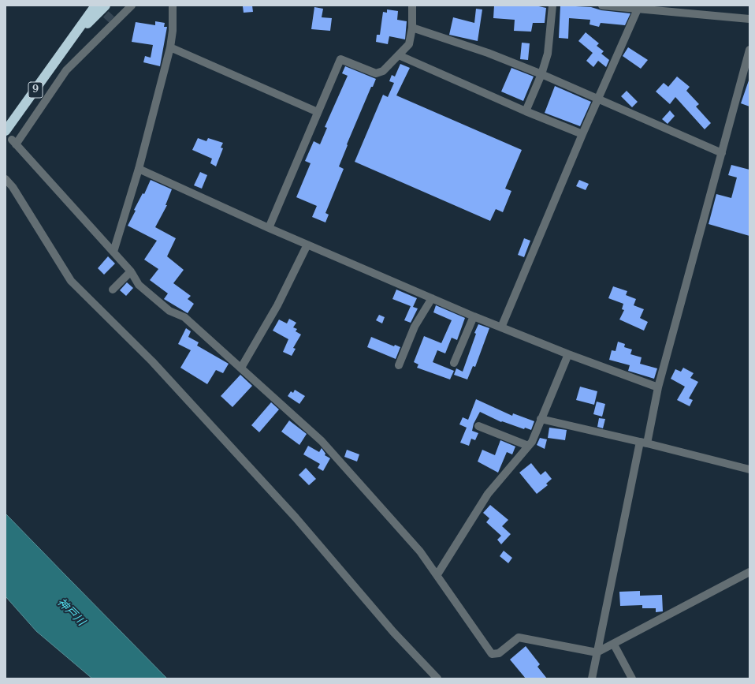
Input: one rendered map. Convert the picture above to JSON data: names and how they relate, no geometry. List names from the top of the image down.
{
  "streets": {
    "highway": ["9"]
  },
  "water": ["神戸川"]
}
